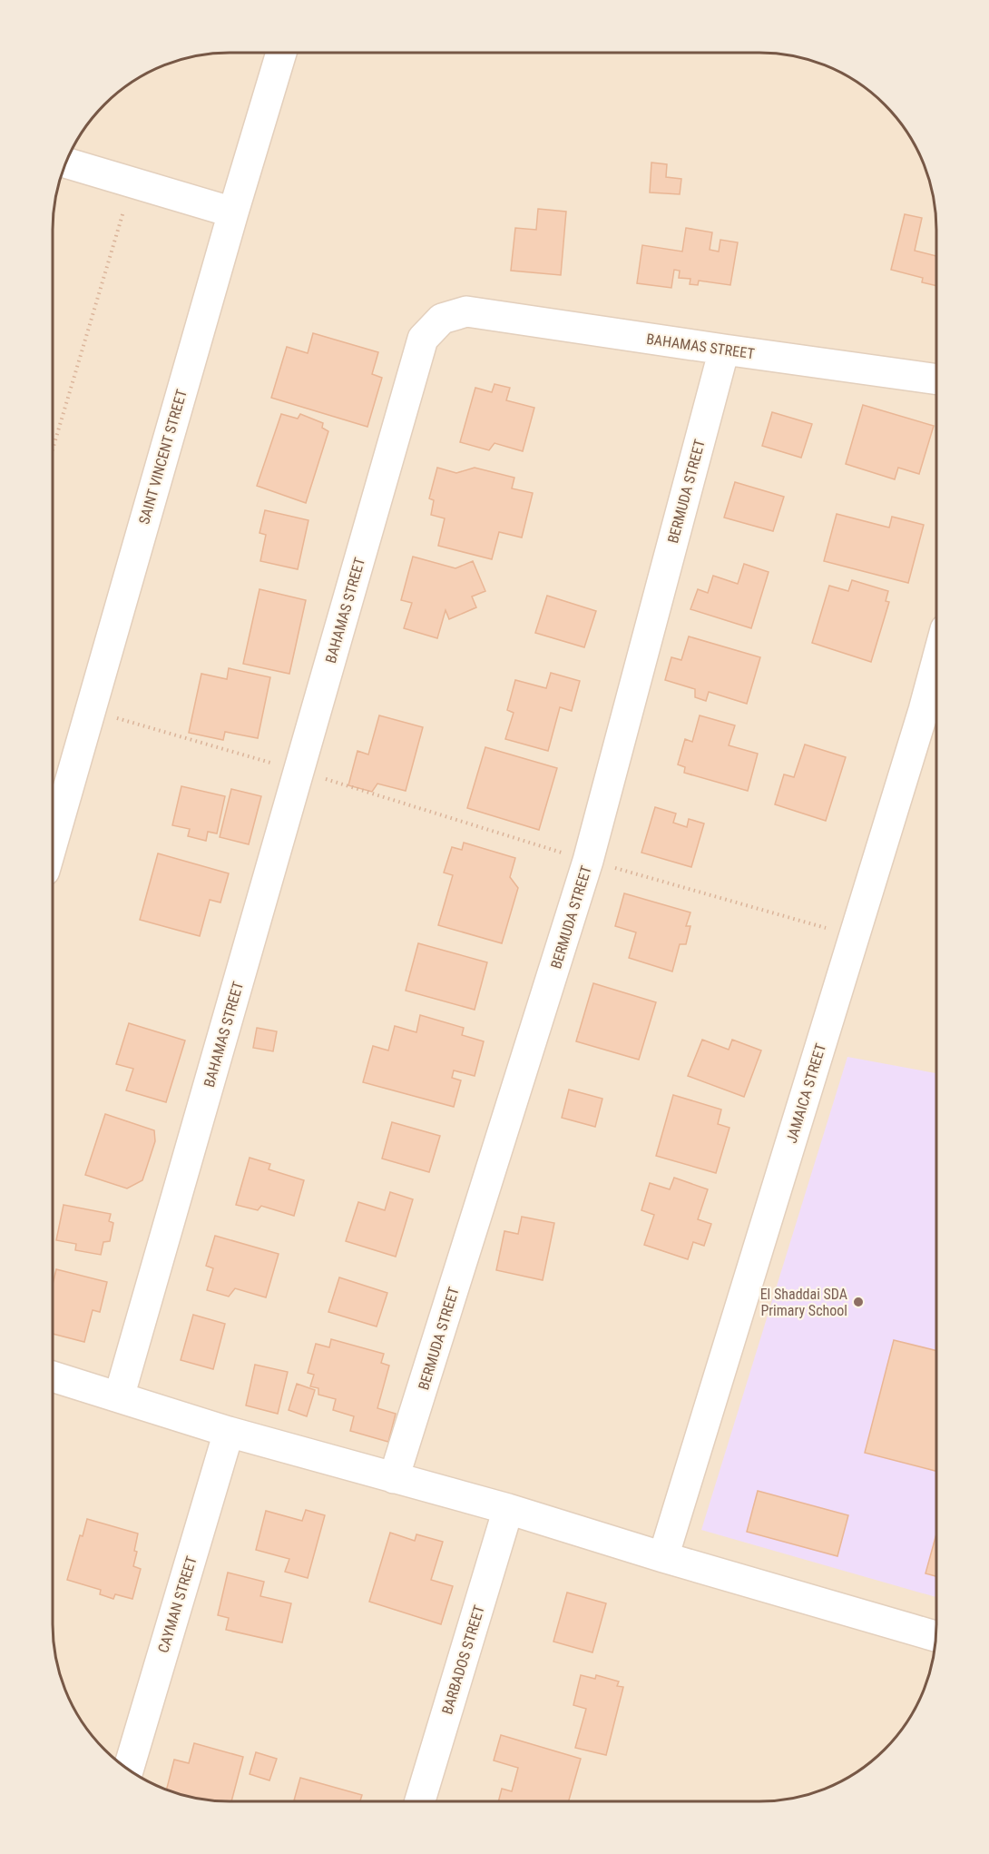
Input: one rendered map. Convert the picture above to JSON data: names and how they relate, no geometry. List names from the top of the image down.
{
  "streets": {
    "street": [
      "BAHAMAS STREET",
      "SAINT VINCENT STREET",
      "BERMUDA STREET",
      "JAMAICA STREET",
      "CAYMAN STREET",
      "BARBADOS STREET"
    ]
  },
  "crossings": [
    ["BAHAMAS STREET", "BERMUDA STREET"]
  ],
  "places": ["El Shaddai SDA Primary School"]
}
